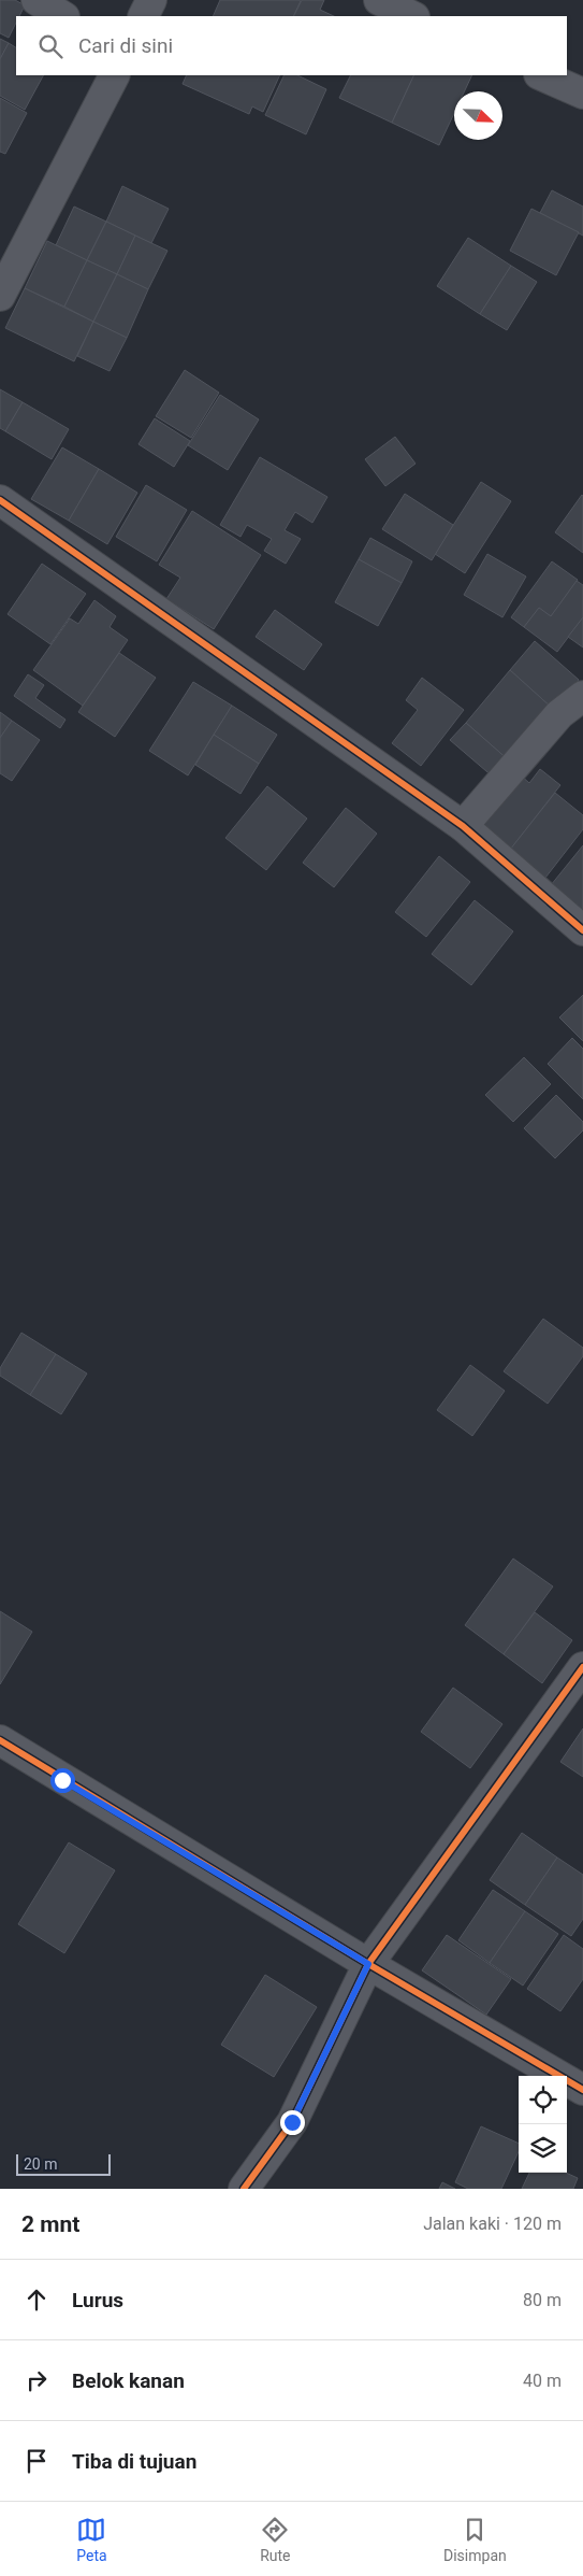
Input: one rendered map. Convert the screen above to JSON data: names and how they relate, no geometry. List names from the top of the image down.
{
  "scale_bar": "20 m",
  "north": "bottom right",
  "page": {
    "search": "Cari di sini",
    "scale": "20 m",
    "heading": ["2 mnt", "Jalan kaki · 120 m"],
    "list": [
      ["Lurus", "80 m"],
      ["Belok kanan", "40 m"],
      "Tiba di tujuan"
    ],
    "nav": ["Peta", "Rute", "Disimpan"]
  }
}
